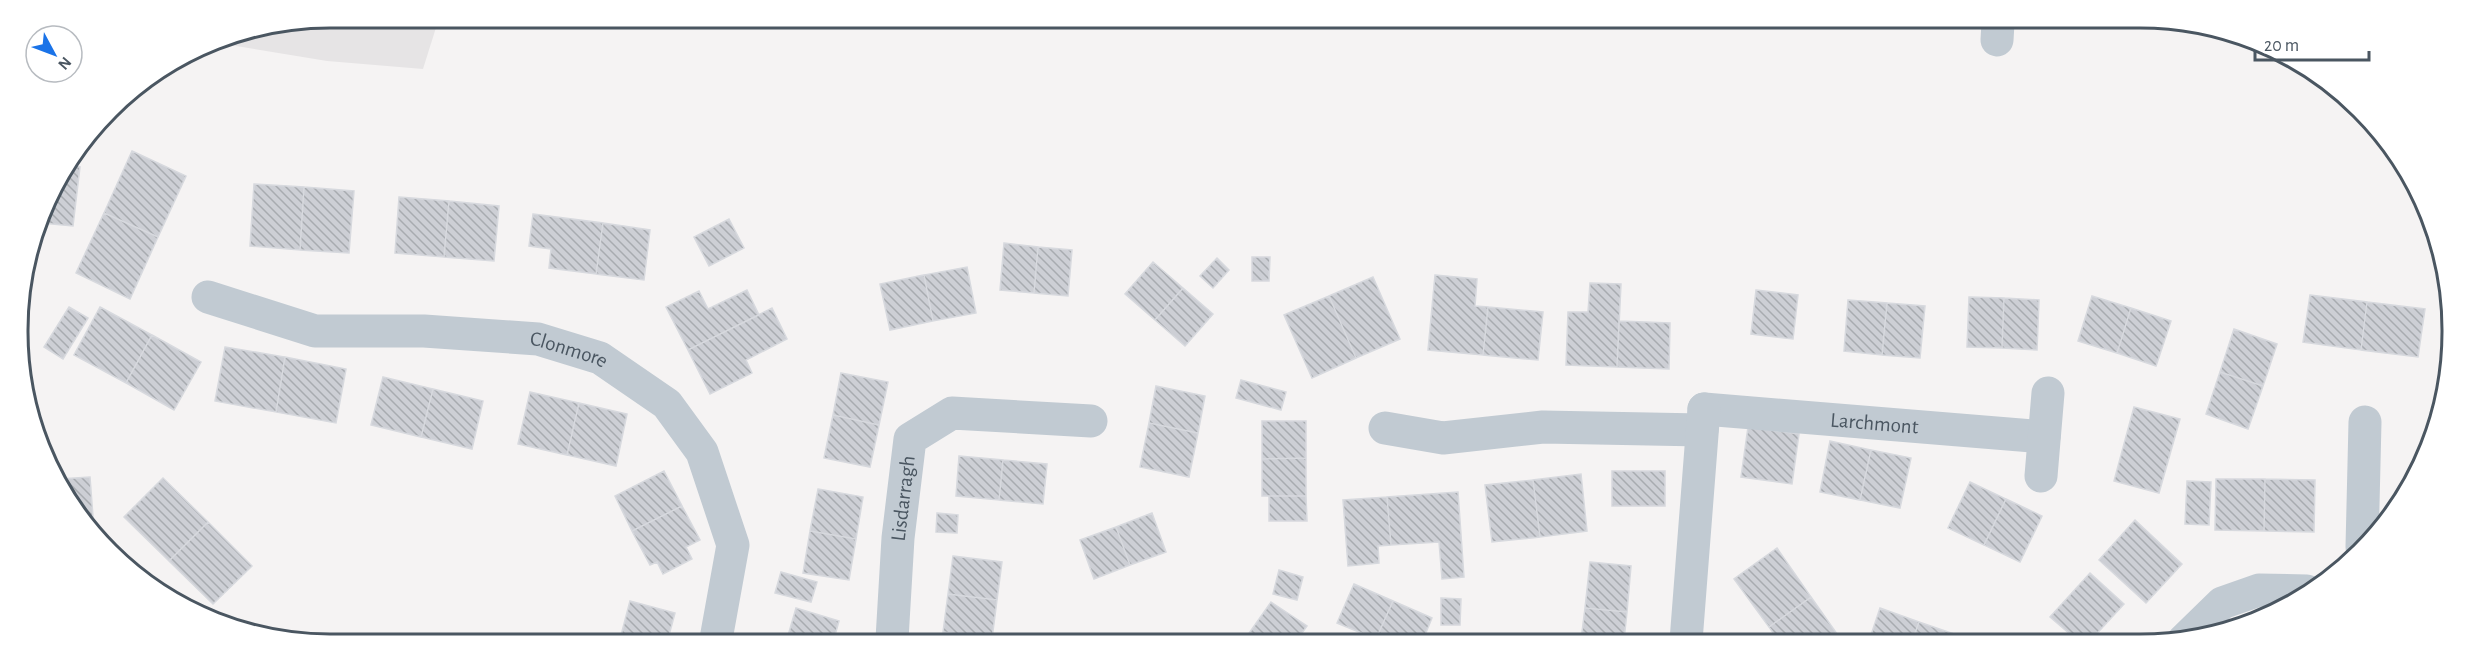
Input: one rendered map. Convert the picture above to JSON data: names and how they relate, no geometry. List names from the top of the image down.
{
  "streets": {
    "street": ["Clonmore", "Larchmont", "Lisdarragh"]
  },
  "scale_bar": "20 m",
  "north": "bottom right"
}
